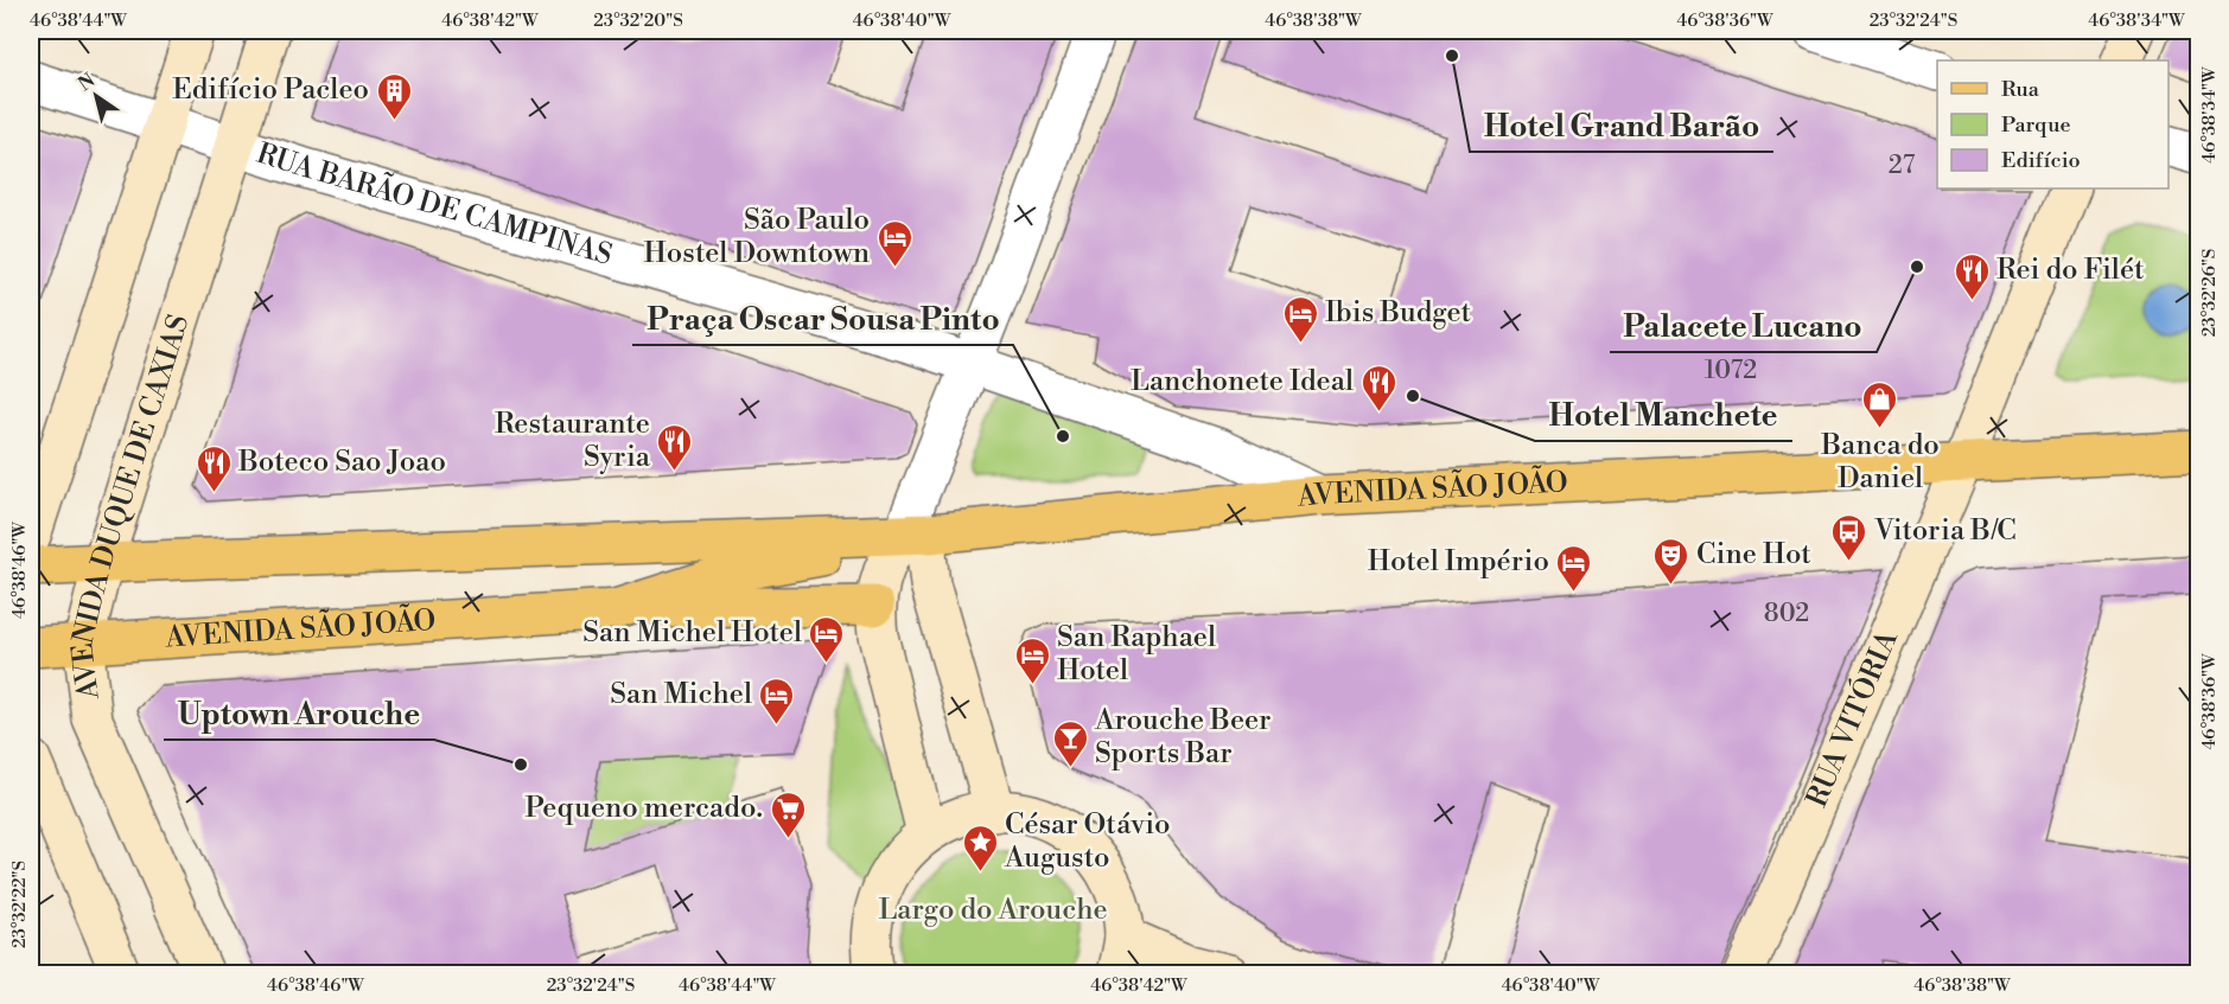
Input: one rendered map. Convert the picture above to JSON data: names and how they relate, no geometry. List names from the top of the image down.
{
  "streets": {
    "main road": ["AVENIDA SÃO JOÃO"],
    "street": ["RUA BARÃO DE CAMPINAS", "AVENIDA DUQUE DE CAXIAS", "RUA VITÓRIA"]
  },
  "crossings": [
    ["RUA BARÃO DE CAMPINAS", "AVENIDA SÃO JOÃO"],
    ["RUA BARÃO DE CAMPINAS", "AVENIDA DUQUE DE CAXIAS"],
    ["AVENIDA SÃO JOÃO", "AVENIDA DUQUE DE CAXIAS"],
    ["AVENIDA SÃO JOÃO", "RUA VITÓRIA"]
  ],
  "parks": ["Largo do Arouche"],
  "places": {
    "other": [
      "Hotel Grand Barão",
      "Palacete Lucano",
      "Hotel Manchete",
      "Praça Oscar Sousa Pinto",
      "Uptown Arouche"
    ],
    "building": ["Edifício Pacleo"],
    "hotel": [
      "São Paulo Hostel Downtown",
      "Ibis Budget",
      "Hotel Império",
      "San Michel Hotel",
      "San Raphael Hotel",
      "San Michel"
    ],
    "restaurant": [
      "Rei do Filét",
      "Lanchonete Ideal",
      "Restaurante Syria",
      "Boteco Sao Joao"
    ],
    "shop": ["Banca do Daniel"],
    "bus stop": ["Vitoria B/C"],
    "theatre": ["Cine Hot"],
    "bar": ["Arouche Beer Sports Bar"],
    "supermarket": ["Pequeno mercado."],
    "place": ["César Otávio Augusto"]
  },
  "house_numbers": ["27", "1072", "802"],
  "legend": ["Rua", "Parque", "Edifício"],
  "north": "top left",
  "coordinates": [
    "46°38'44\"W",
    "46°38'42\"W",
    "23°32'20\"S",
    "46°38'40\"W",
    "46°38'38\"W",
    "46°38'36\"W",
    "23°32'24\"S",
    "46°38'34\"W",
    "23°32'26\"S",
    "46°38'46\"W",
    "23°32'22\"S"
  ]
}
